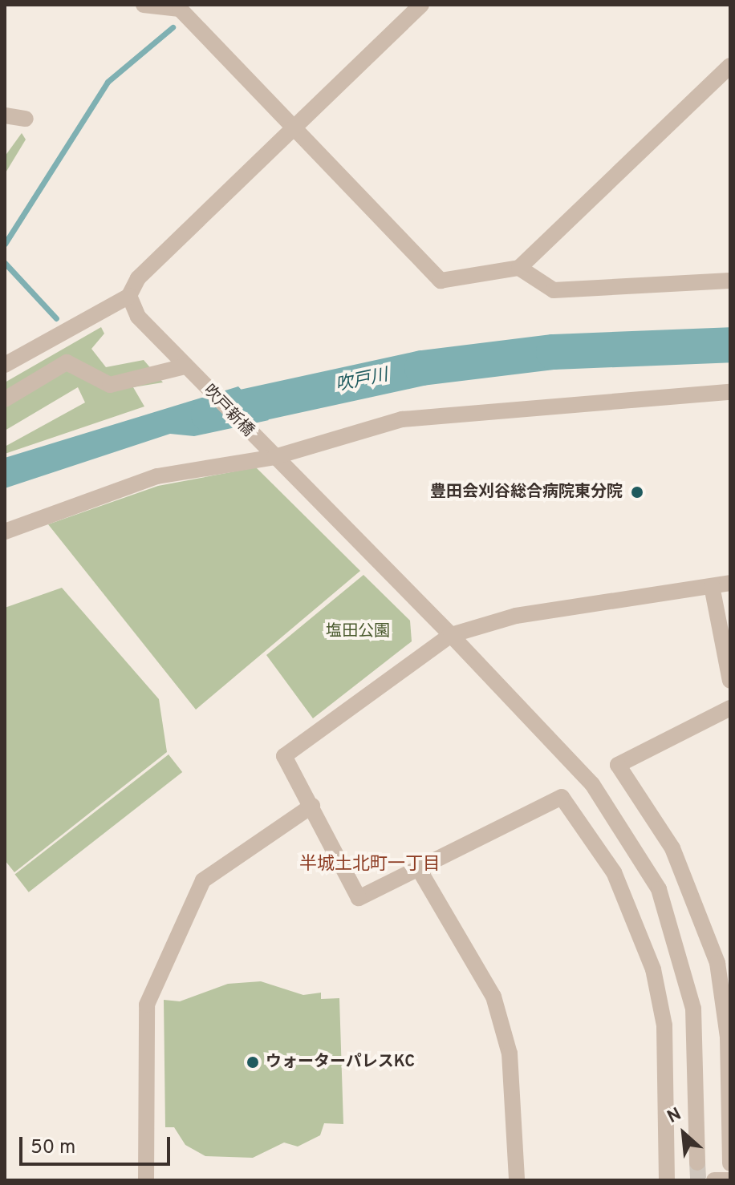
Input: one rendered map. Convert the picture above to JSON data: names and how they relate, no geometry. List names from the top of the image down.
{
  "streets": {
    "street": ["吹戸新橋"]
  },
  "districts": ["半城土北町一丁目"],
  "water": ["吹戸川"],
  "parks": ["塩田公園"],
  "places": ["豊田会刈谷総合病院東分院", "ウォーターパレスKC"],
  "scale_bar": "50 m",
  "north": "top left"
}
